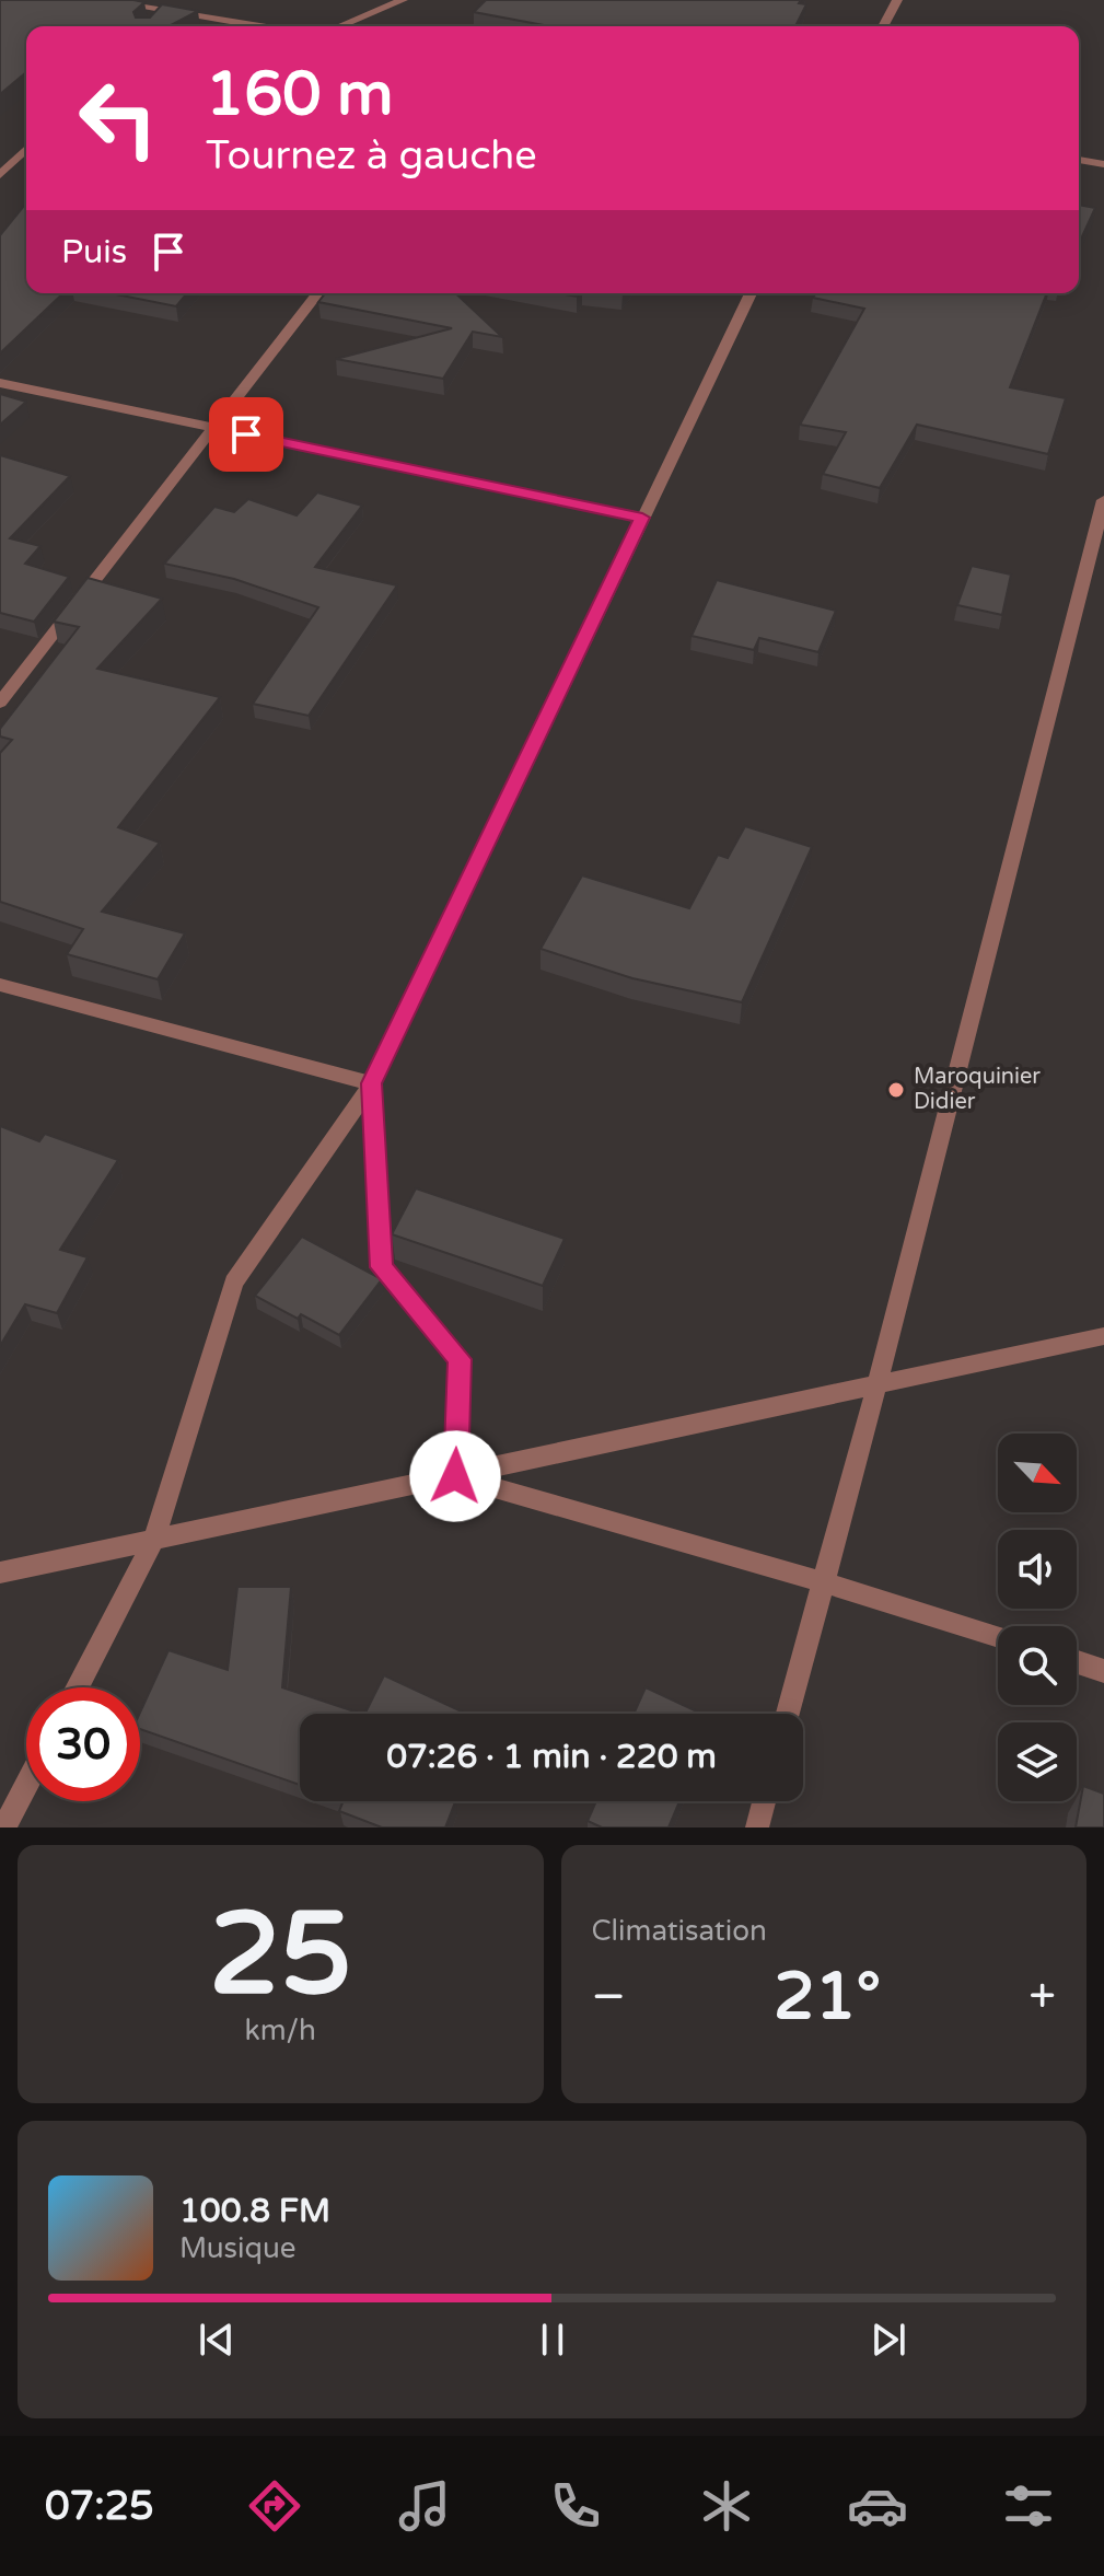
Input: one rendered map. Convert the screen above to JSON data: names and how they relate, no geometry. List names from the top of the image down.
{
  "places": ["Maroquinier Didier"],
  "north": "bottom right",
  "page": {
    "turn": ["160 m", "Tournez à gauche"],
    "then": "Puis",
    "limit": "30",
    "trip": "07:26 · 1 min · 220 m",
    "tile": [
      ["25", "km/h"],
      "Climatisation"
    ],
    "heat": ["−", "21°", "+"],
    "song": ["100.8 FM", "Musique"],
    "tabs": "07:25"
  }
}
